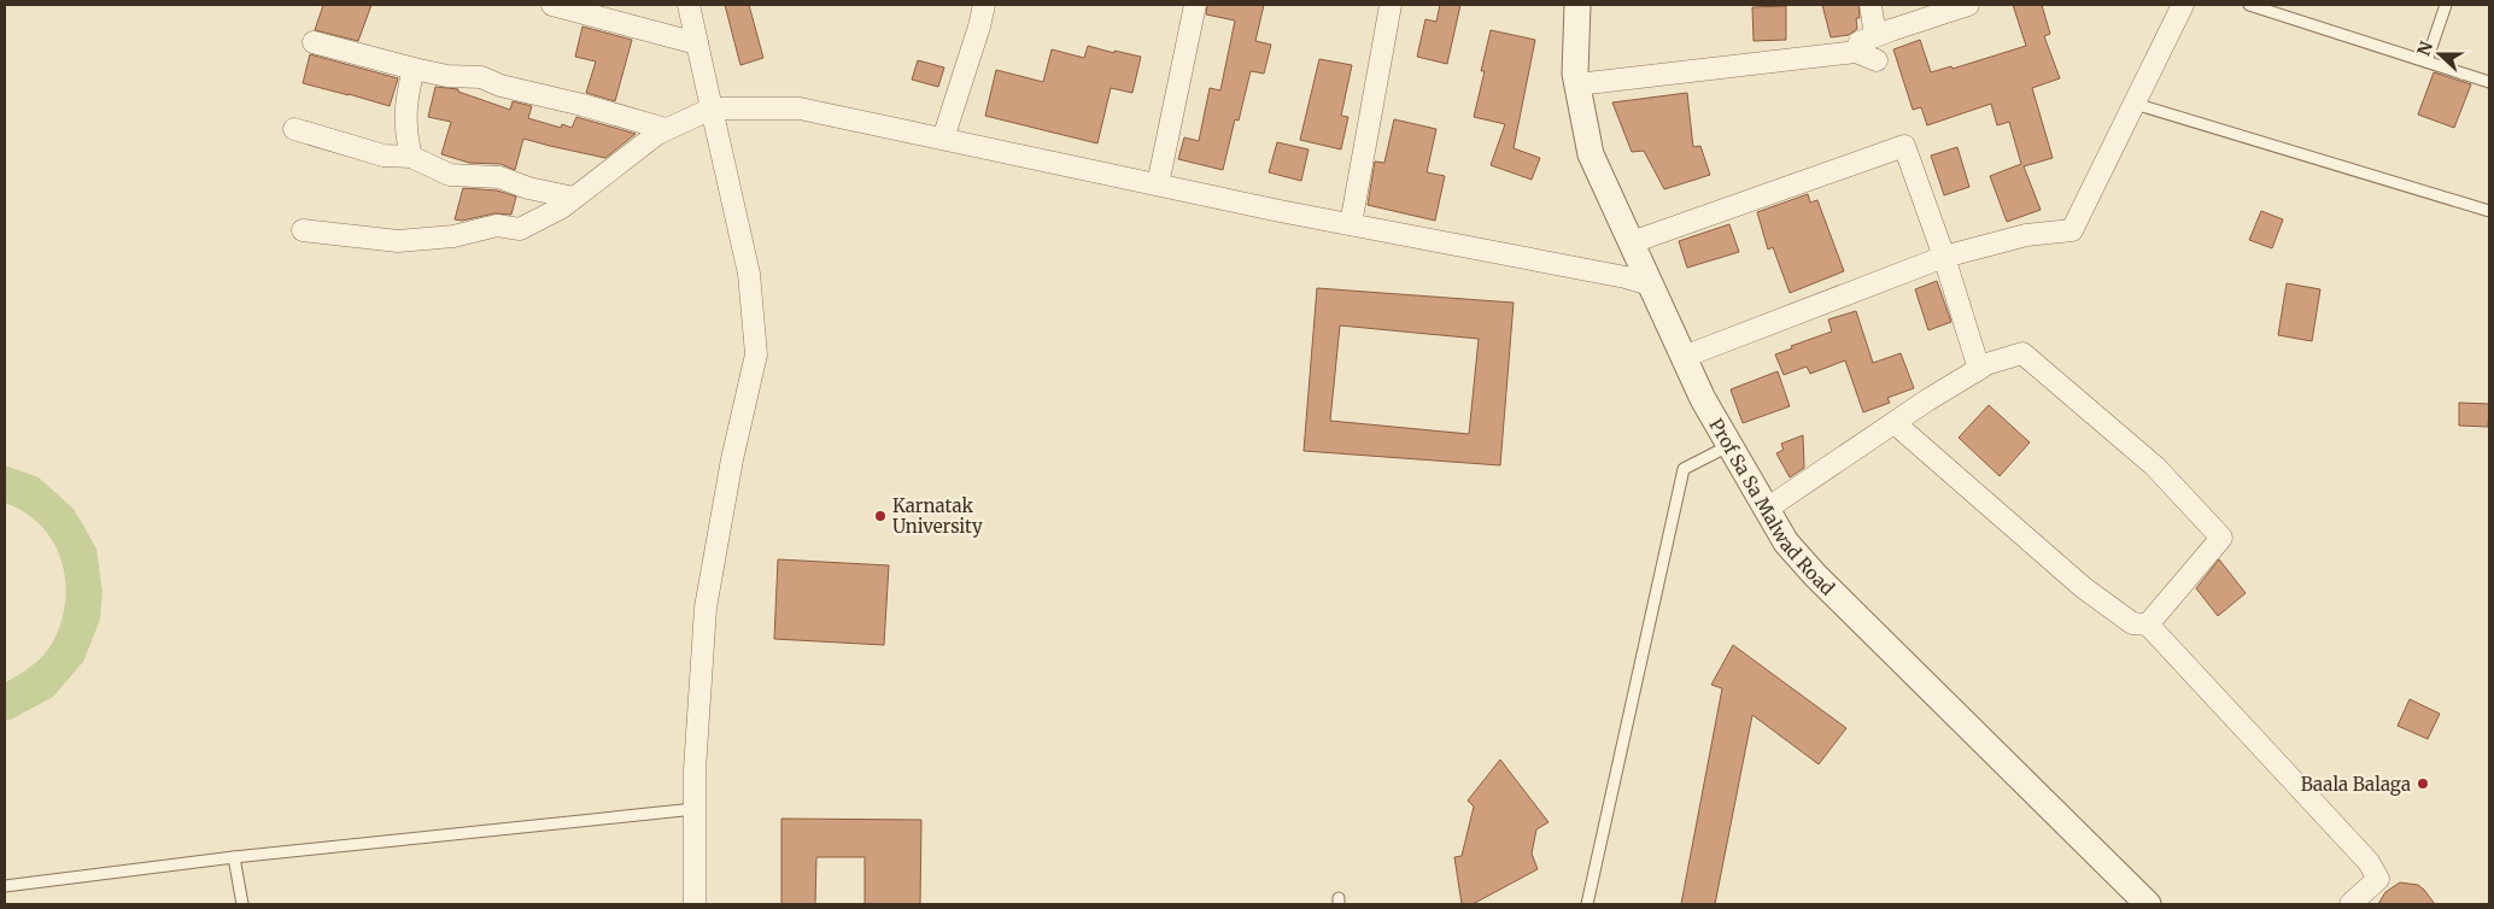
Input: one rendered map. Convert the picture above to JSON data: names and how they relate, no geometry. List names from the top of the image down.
{
  "streets": {
    "street": ["Prof Sa Sa Malwad Road"]
  },
  "places": ["Karnatak University", "Baala Balaga"],
  "north": "left"
}
